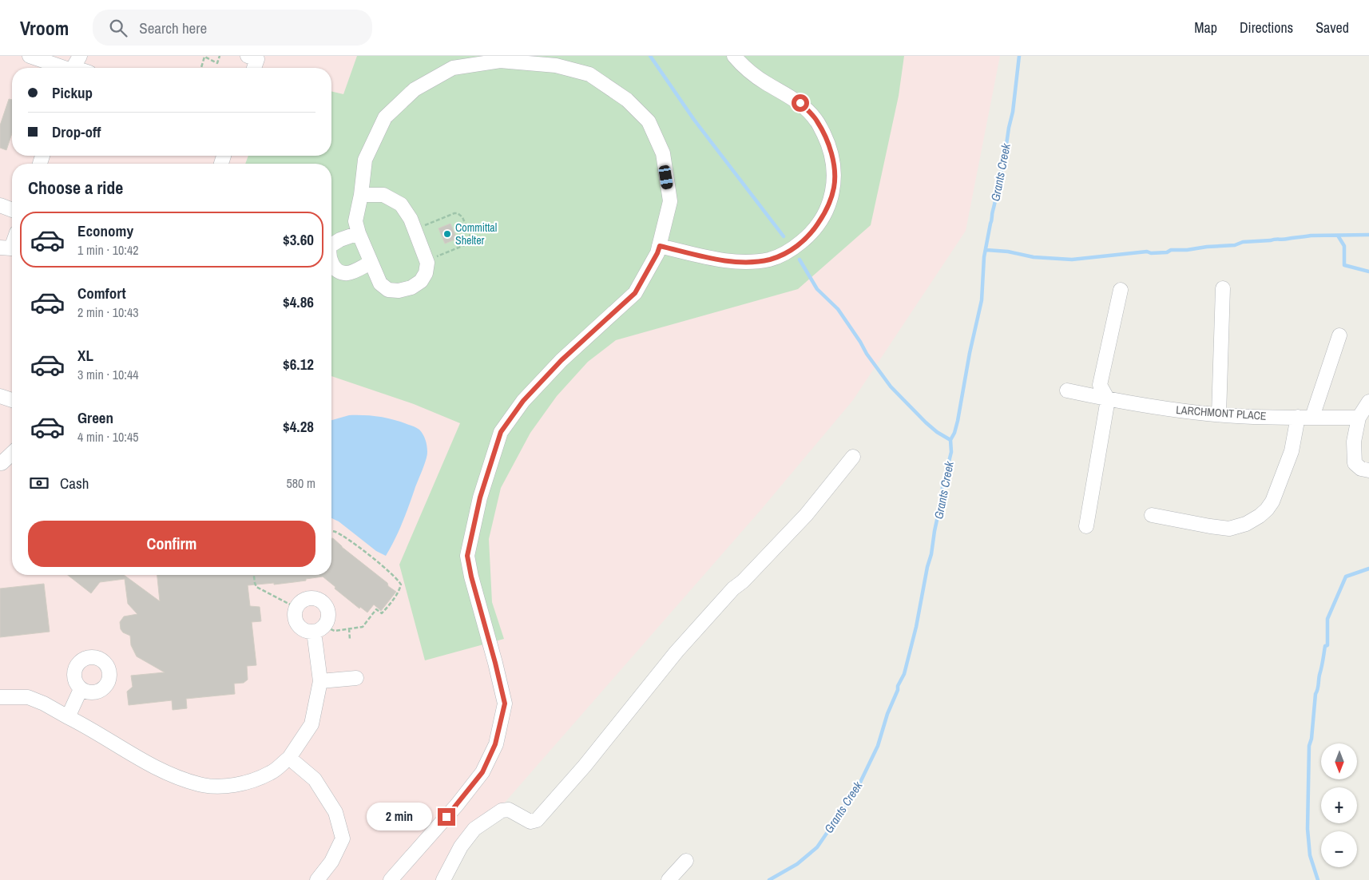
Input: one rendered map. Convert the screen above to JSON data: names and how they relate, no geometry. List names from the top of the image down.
{
  "streets": {
    "street": ["LARCHMONT PLACE"]
  },
  "water": ["Grants Creek"],
  "places": ["Committal Shelter"],
  "north": "bottom",
  "page": {
    "header": "Vroom",
    "search": "Search here",
    "nav": ["Map", "Directions", "Saved"],
    "banner": ["Pickup", "Drop-off"],
    "heading": "Choose a ride",
    "list": [
      {
        "name": "Economy",
        "note": "1 min · 10:42",
        "value": "$3.60"
      },
      {
        "name": "Comfort",
        "note": "2 min · 10:43",
        "value": "$4.86"
      },
      {
        "name": "XL",
        "note": "3 min · 10:44",
        "value": "$6.12"
      },
      {
        "name": "Green",
        "note": "4 min · 10:45",
        "value": "$4.28"
      }
    ],
    "pay": ["Cash", "580 m"],
    "buttons": "Confirm",
    "map_buttons": ["+", "−"],
    "bubble": "2 min"
  }
}
